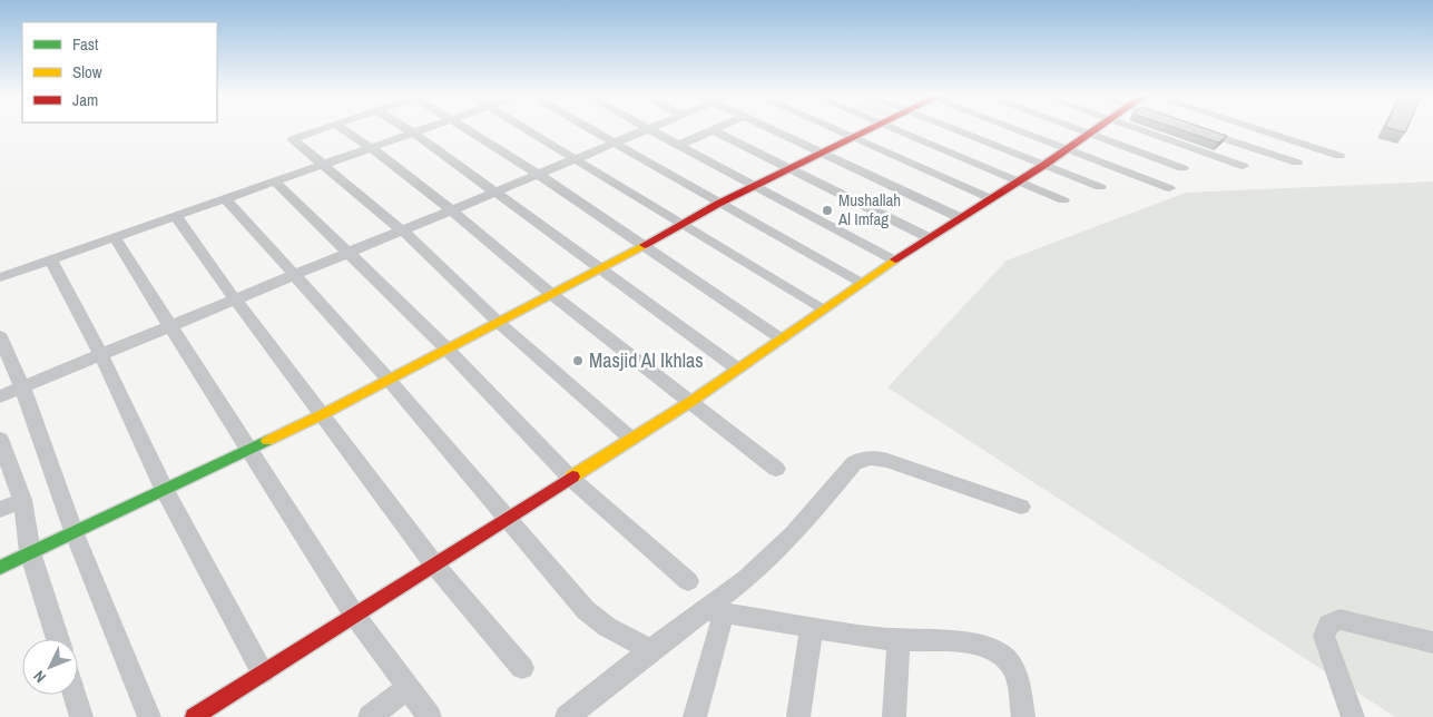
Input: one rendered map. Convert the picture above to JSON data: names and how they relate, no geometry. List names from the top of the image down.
{
  "places": ["Mushallah Al Imfag", "Masjid Al Ikhlas"],
  "legend": ["Fast", "Slow", "Jam"],
  "north": "bottom left"
}
